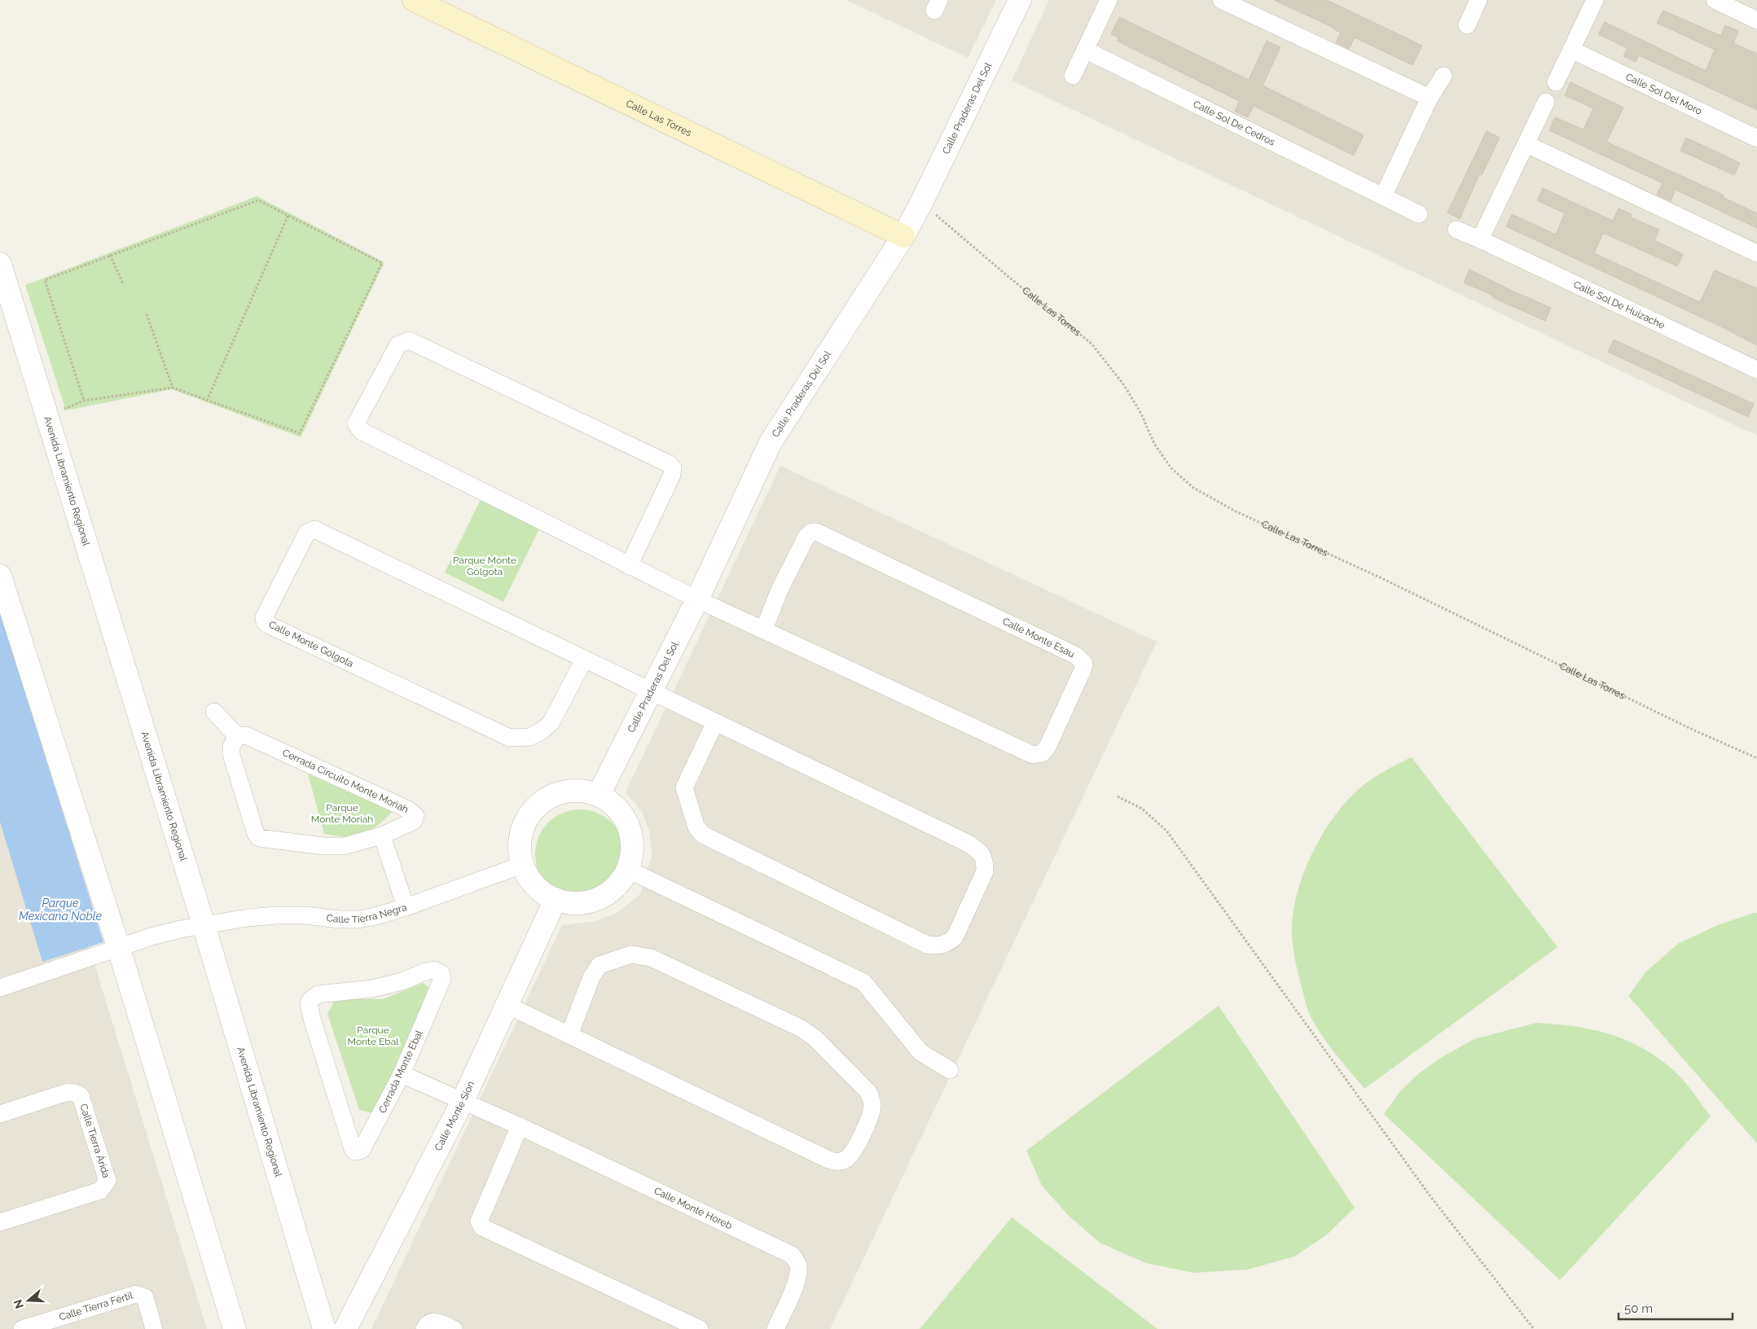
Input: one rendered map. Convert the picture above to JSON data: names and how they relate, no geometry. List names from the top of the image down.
{
  "streets": {
    "main road": ["Calle Las Torres"],
    "street": [
      "Calle Sol Del Moro",
      "Calle Praderas Del Sol",
      "Calle Sol De Cedros",
      "Calle Sol De Huizache",
      "Avenida Libramiento Regional",
      "Calle Monte Esau",
      "Calle Monte Gólgota",
      "Cerrada Circuito Monte Moriah",
      "Calle Tierra Negra",
      "Cerrada Monte Ebal",
      "Calle Monte Sion",
      "Calle Tierra Árida",
      "Calle Monte Horeb",
      "Calle Tierra Fértil"
    ]
  },
  "crossings": [
    ["Calle Praderas Del Sol", "Calle Las Torres"],
    ["Calle Praderas Del Sol", "Calle Monte Esau"],
    ["Calle Praderas Del Sol", "Calle Monte Gólgota"],
    ["Calle Praderas Del Sol", "Calle Tierra Negra"],
    ["Calle Praderas Del Sol", "Calle Monte Sion"],
    ["Avenida Libramiento Regional", "Calle Tierra Negra"],
    ["Calle Tierra Negra", "Calle Monte Sion"],
    ["Cerrada Monte Ebal", "Calle Monte Horeb"],
    ["Calle Monte Sion", "Calle Monte Horeb"]
  ],
  "water": ["Parque Mexicana Noble"],
  "parks": ["Parque Monte Gólgota", "Parque Monte Moriah", "Parque Monte Ebal"],
  "scale_bar": "50 m",
  "north": "left"
}
